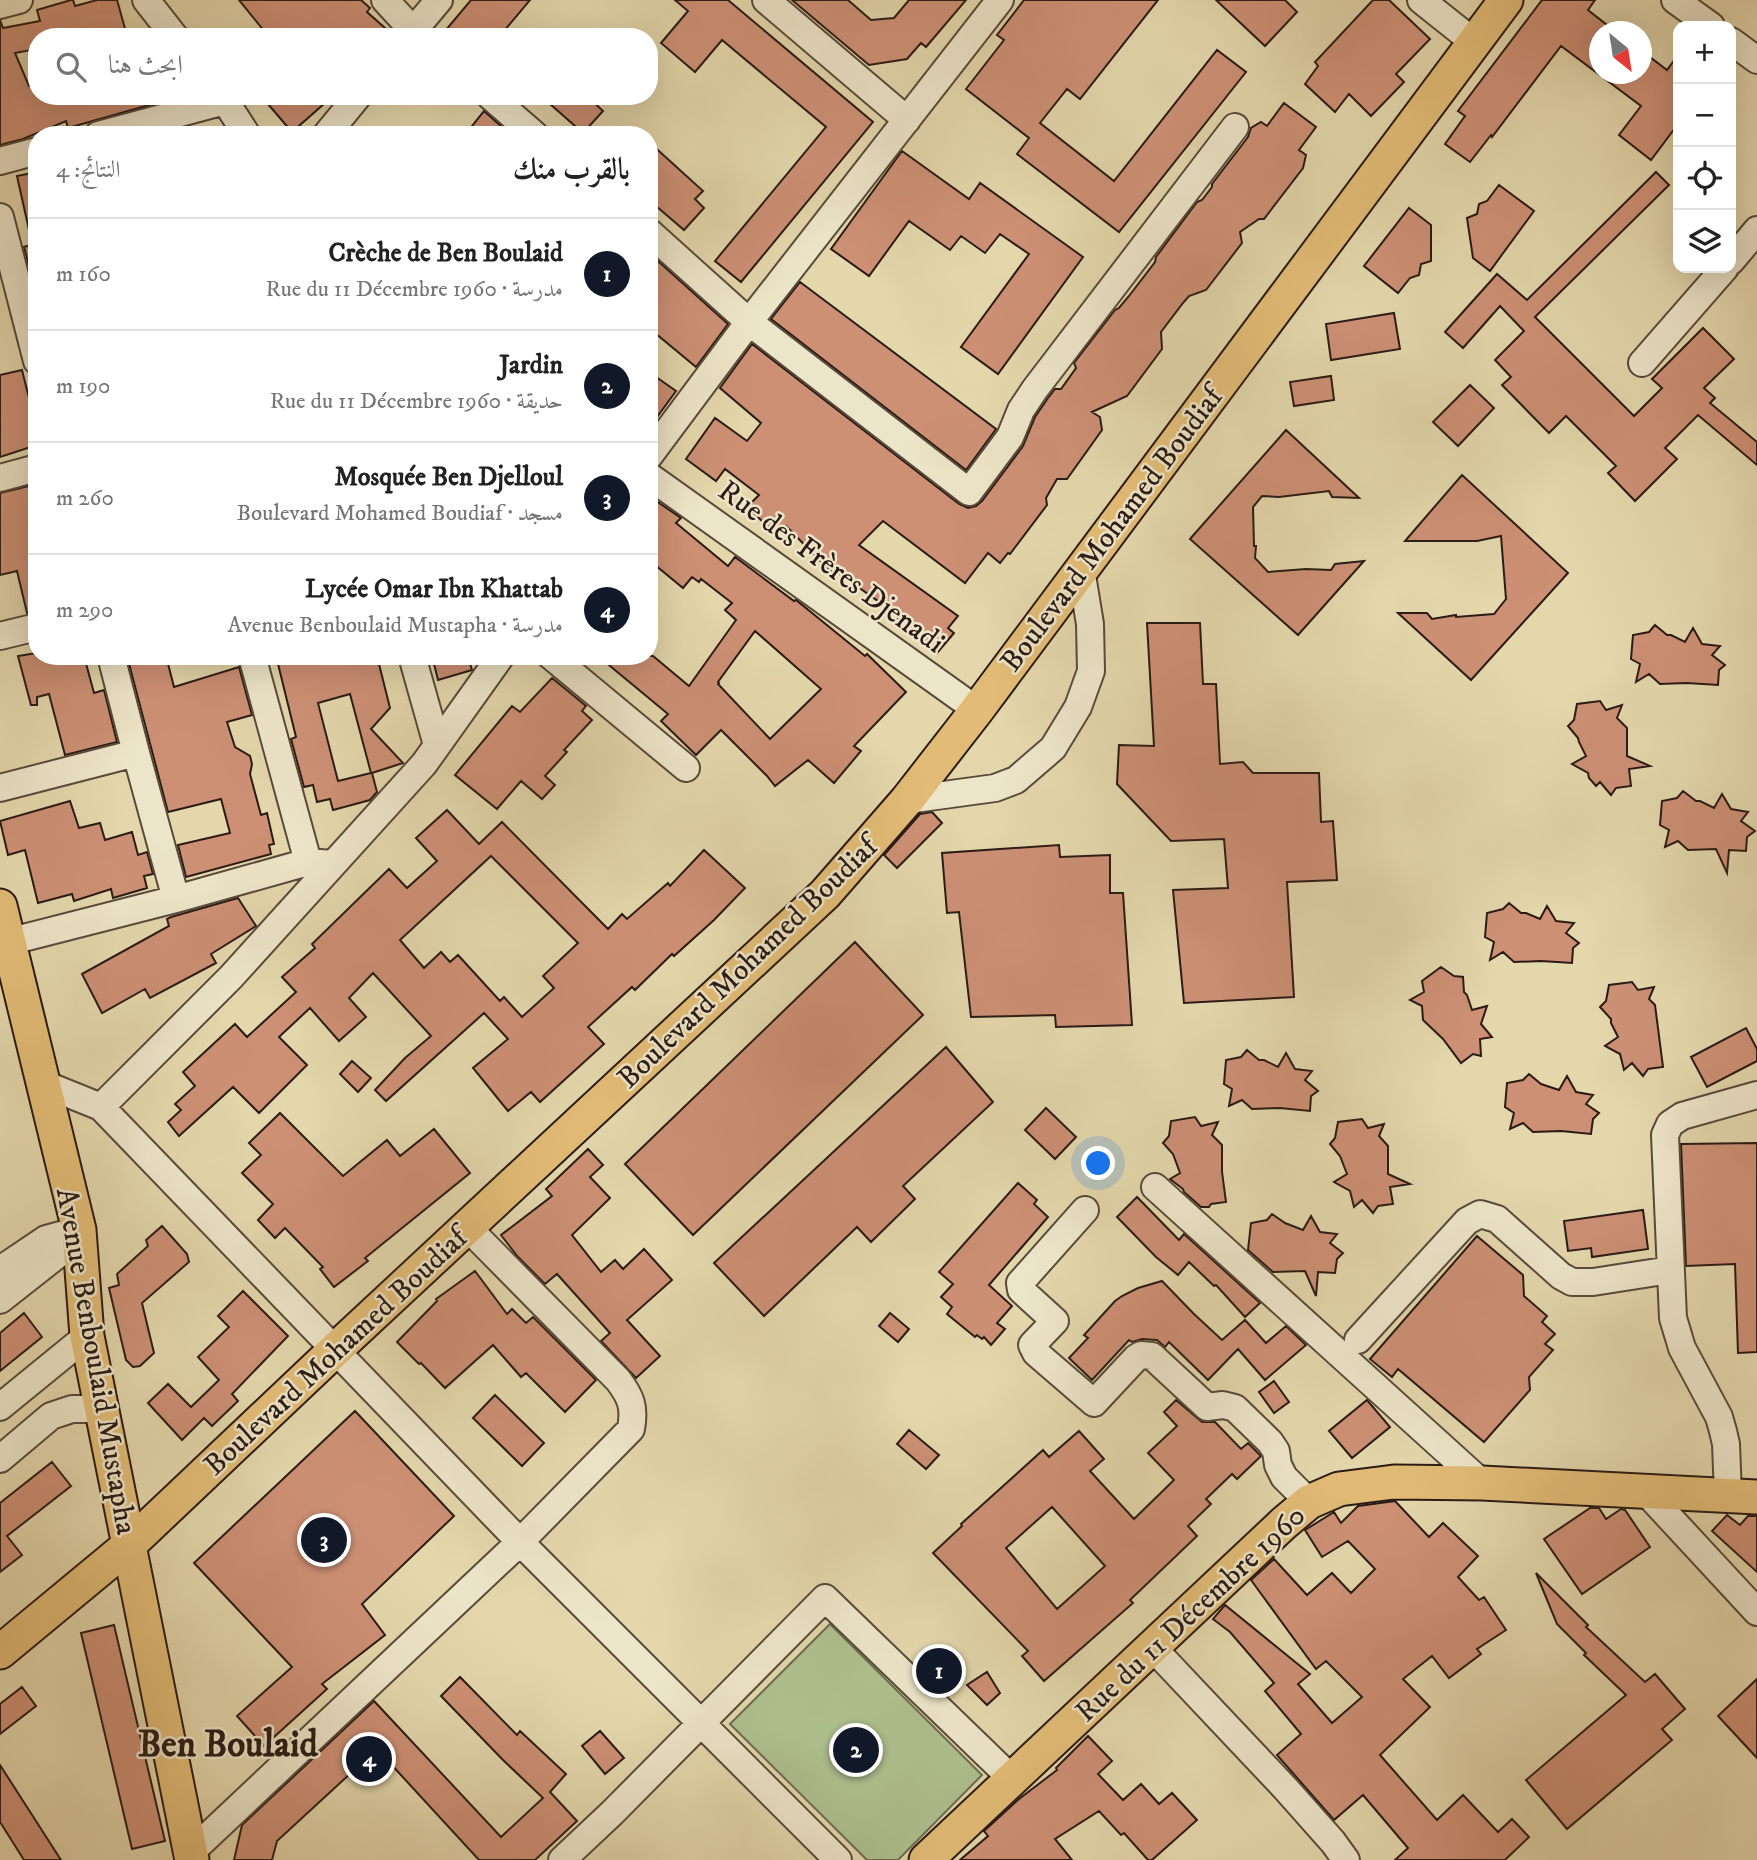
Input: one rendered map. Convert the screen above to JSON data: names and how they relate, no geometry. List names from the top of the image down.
{
  "streets": {
    "main road": ["Boulevard Mohamed Boudiaf", "Avenue Benboulaid Mustapha", "Rue du 11 Décembre 1960"],
    "street": ["Rue des Frères Djenadi"]
  },
  "crossings": [
    ["Boulevard Mohamed Boudiaf", "Rue des Frères Djenadi"],
    ["Boulevard Mohamed Boudiaf", "Avenue Benboulaid Mustapha"]
  ],
  "districts": ["Ben Boulaid"],
  "north": "bottom right",
  "page": {
    "map_buttons": ["+", "−"],
    "search": "ابحث هنا",
    "heading": ["بالقرب منك", "النتائج: 4"],
    "list": [
      {
        "mark": "1",
        "name": "Crèche de Ben Boulaid",
        "note": "مدرسة · Rue du 11 Décembre 1960",
        "value": "160 m"
      },
      {
        "mark": "2",
        "name": "Jardin",
        "note": "حديقة · Rue du 11 Décembre 1960",
        "value": "190 m"
      },
      {
        "mark": "3",
        "name": "Mosquée Ben Djelloul",
        "note": "مسجد · Boulevard Mohamed Boudiaf",
        "value": "260 m"
      },
      {
        "mark": "4",
        "name": "Lycée Omar Ibn Khattab",
        "note": "مدرسة · Avenue Benboulaid Mustapha",
        "value": "290 m"
      }
    ],
    "pins": [
      "3",
      "1",
      "2",
      "4"
    ]
  }
}
